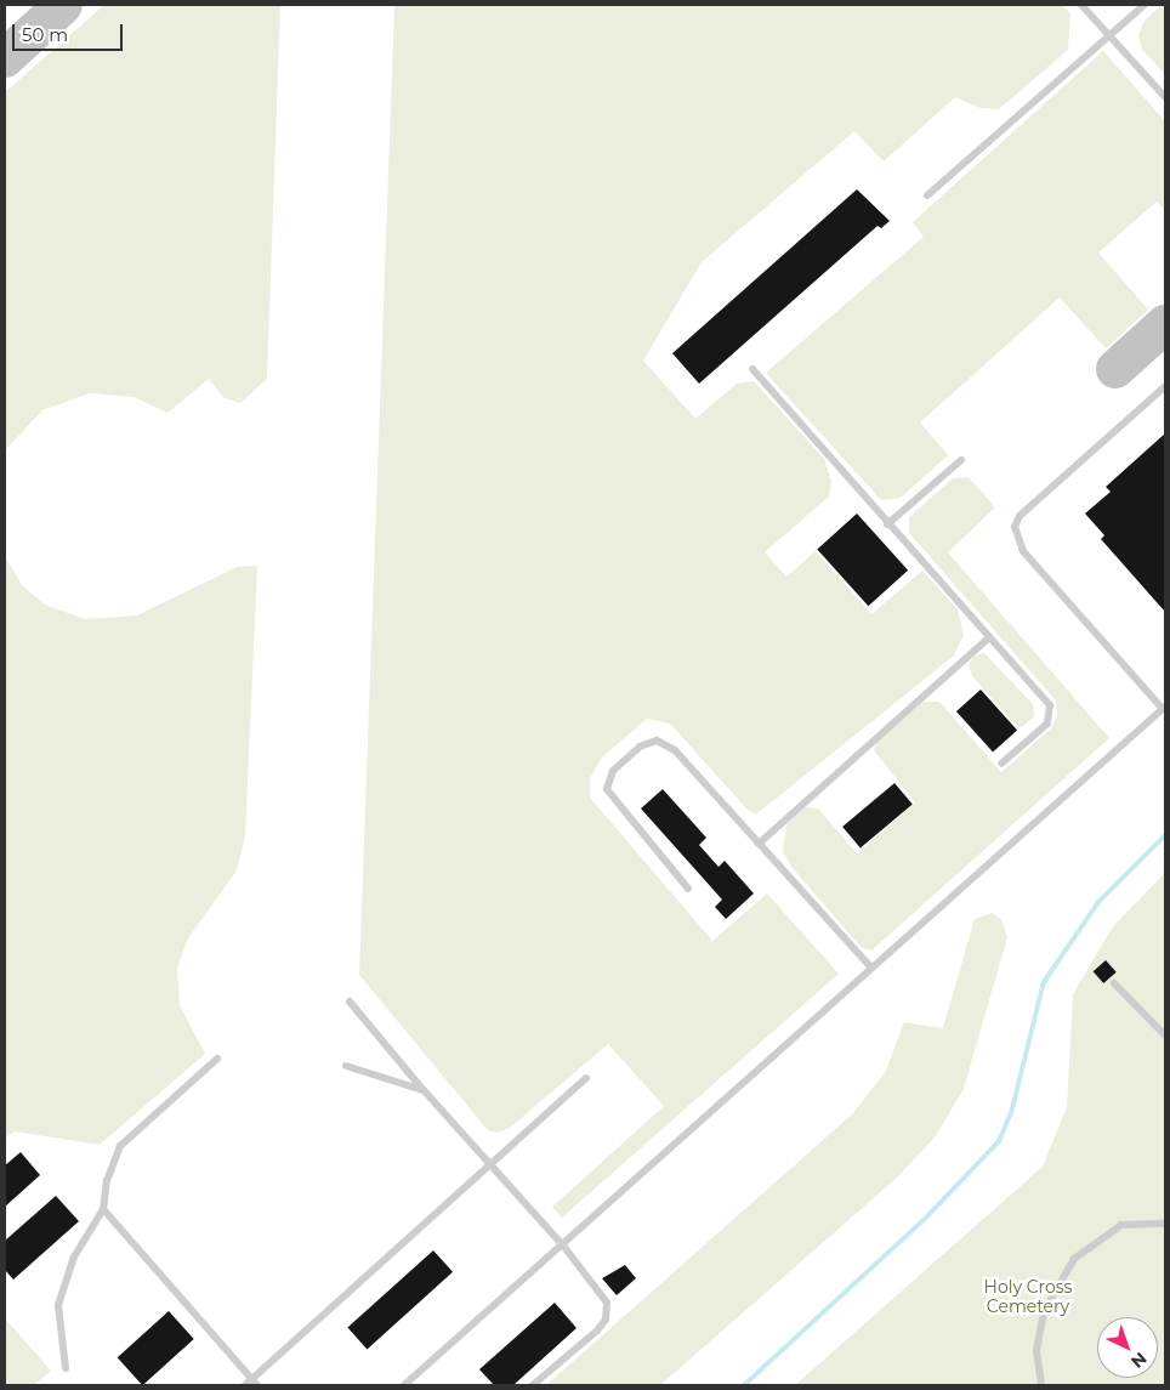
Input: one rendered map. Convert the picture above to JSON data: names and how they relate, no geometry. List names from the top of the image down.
{
  "parks": ["Holy Cross Cemetery"],
  "scale_bar": "50 m",
  "north": "bottom right"
}
